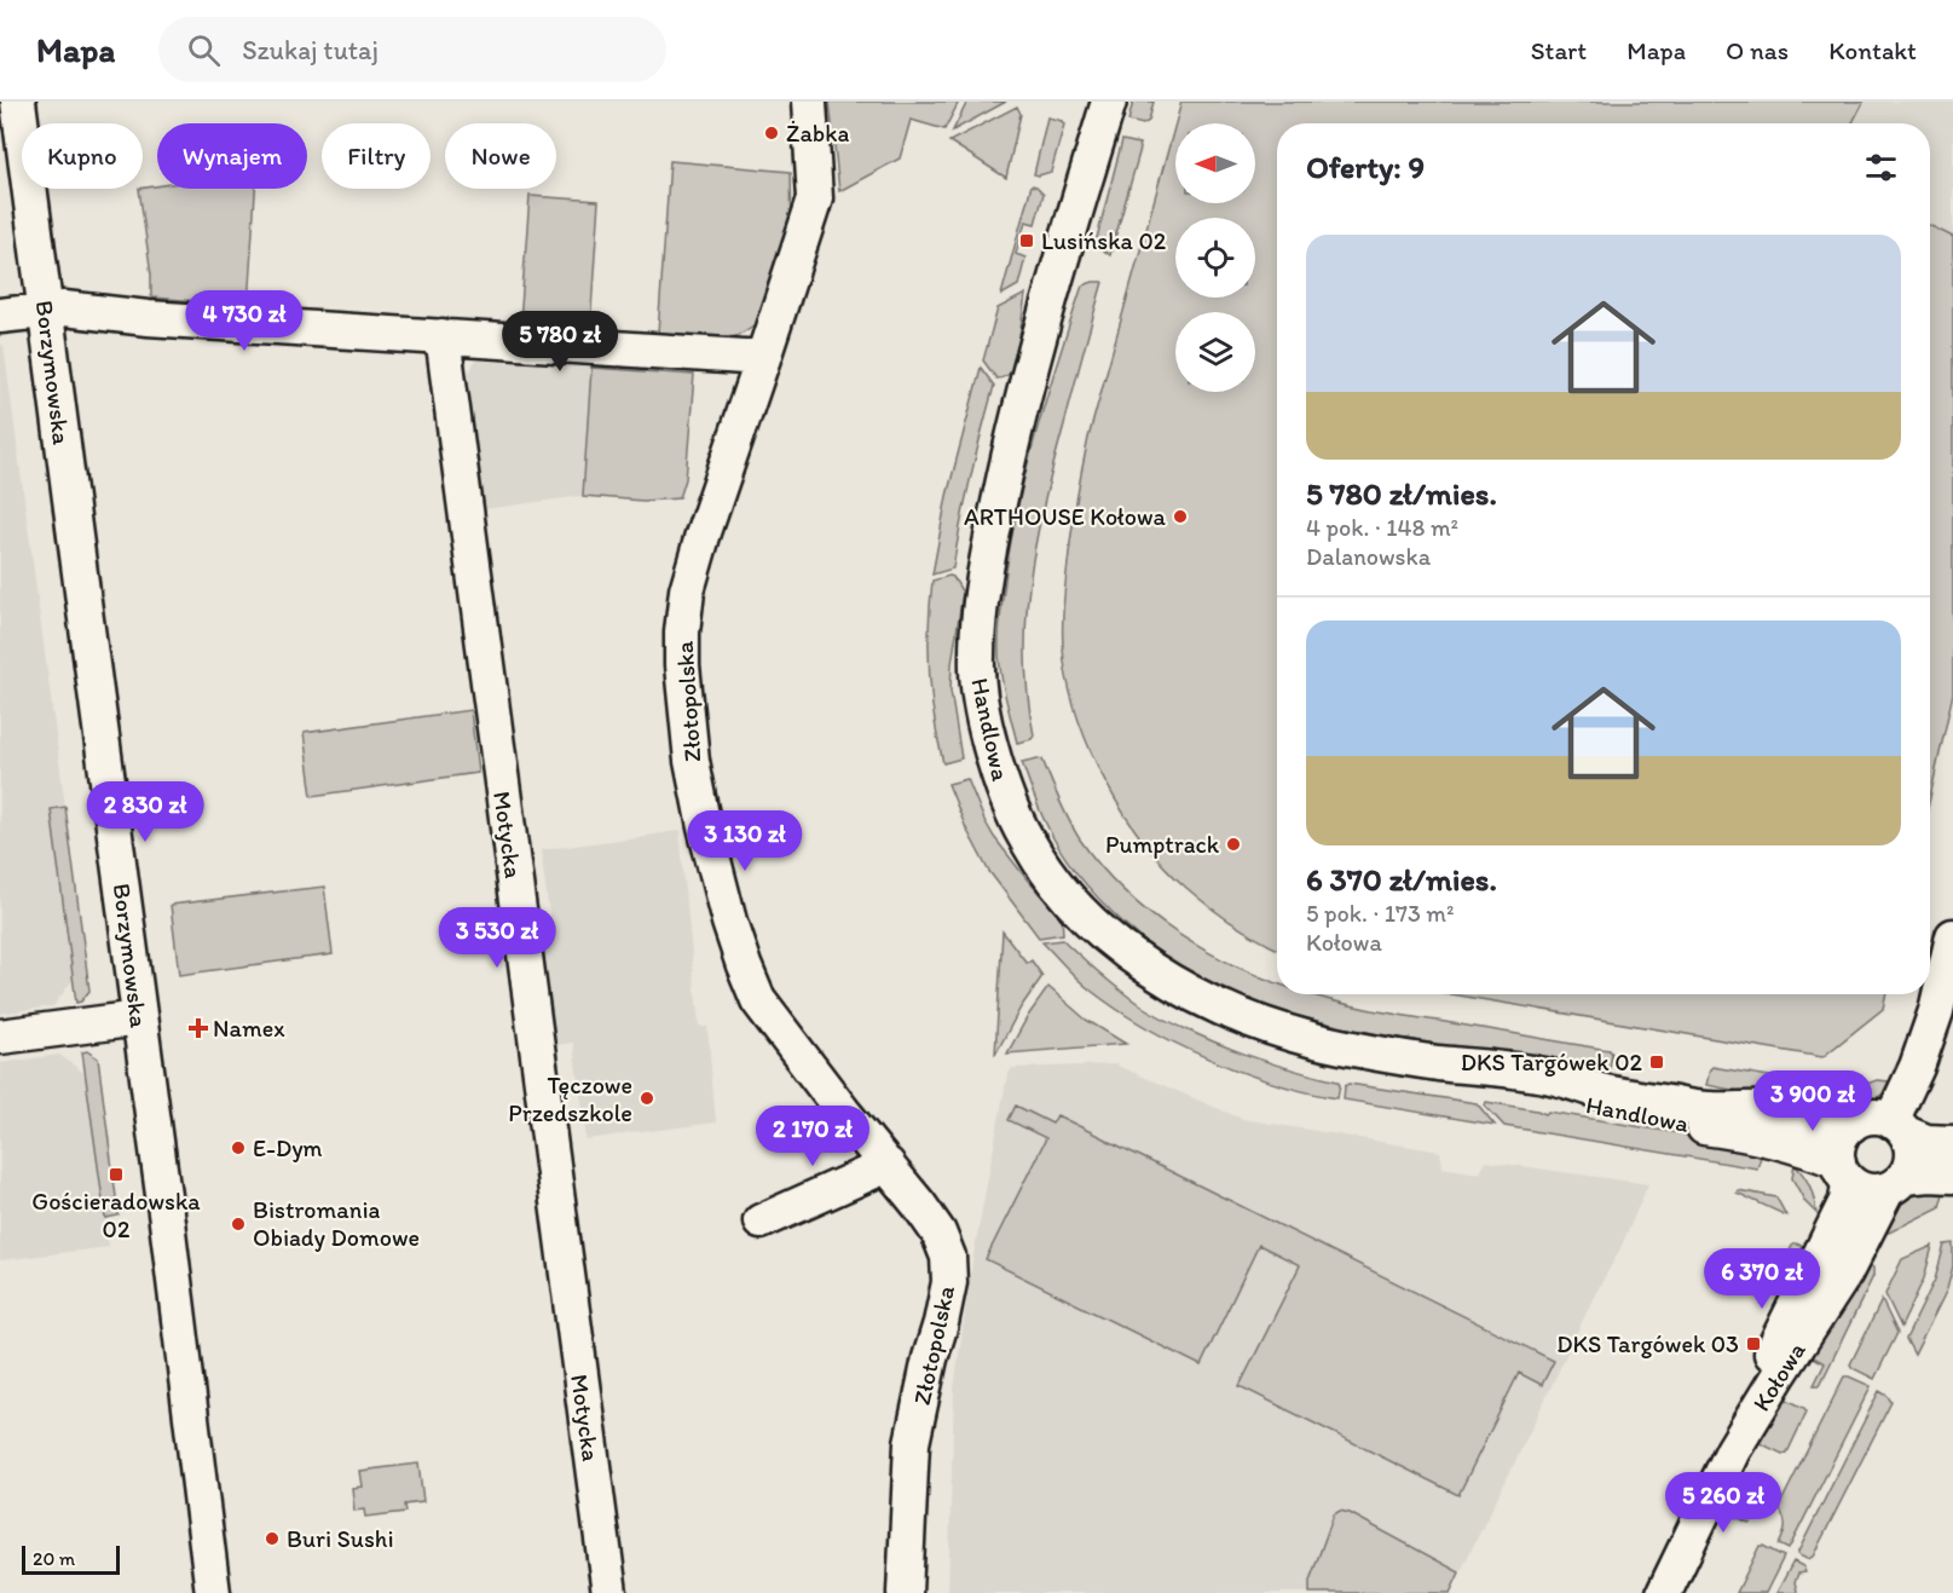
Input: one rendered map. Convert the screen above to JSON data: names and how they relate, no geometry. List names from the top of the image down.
{
  "streets": {
    "street": [
      "Borzymowska",
      "Złotopolska",
      "Handlowa",
      "Motycka",
      "Kołowa"
    ]
  },
  "crossings": [
    ["Handlowa", "Kołowa"]
  ],
  "places": {
    "other": [
      "Żabka",
      "ARTHOUSE Kołowa",
      "Pumptrack",
      "Tęczowe Przedszkole",
      "E-Dym",
      "Bistromania Obiady Domowe",
      "Buri Sushi"
    ],
    "transit": [
      "Lusińska 02",
      "DKS Targówek 02",
      "Gościeradowska 02",
      "DKS Targówek 03"
    ],
    "health": ["Namex"]
  },
  "scale_bar": "20 m",
  "north": "left",
  "page": {
    "header": "Mapa",
    "search": "Szukaj tutaj",
    "nav": [
      "Start",
      "Mapa",
      "O nas",
      "Kontakt"
    ],
    "chip": [
      "Kupno",
      "Wynajem",
      "Filtry",
      "Nowe"
    ],
    "heading": "Oferty: 9",
    "list": [
      {
        "name": "5 780 zł/mies.",
        "note": "4 pok. · 148 m² · Dalanowska"
      },
      {
        "name": "6 370 zł/mies.",
        "note": "5 pok. · 173 m² · Kołowa"
      }
    ],
    "price": [
      "4 730 zł",
      "5 780 zł",
      "2 830 zł",
      "3 130 zł",
      "3 530 zł",
      "3 900 zł",
      "2 170 zł",
      "6 370 zł",
      "5 260 zł"
    ],
    "scale": "20 m"
  }
}
